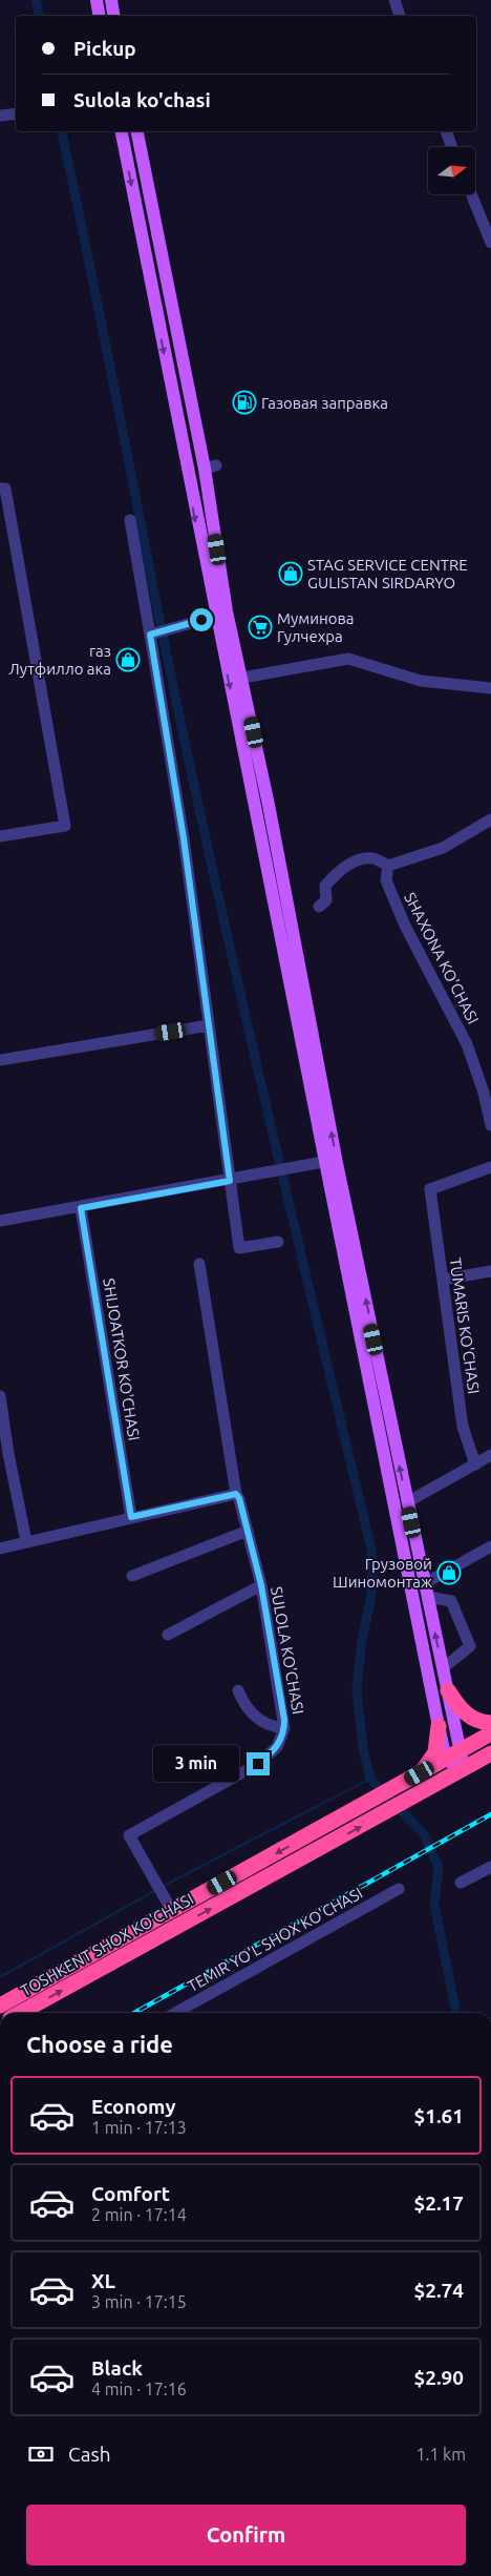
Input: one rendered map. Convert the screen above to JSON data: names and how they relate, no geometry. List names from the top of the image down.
{
  "streets": {
    "highway": ["TOSHKENT SHOX KO'CHASI"],
    "street": [
      "SHAXONA KO'CHASI",
      "TUMARIS KO'CHASI",
      "SHIJOATKOR KO'CHASI",
      "SULOLA KO'CHASI",
      "TEMIR YO'L SHOX KO'CHASI"
    ]
  },
  "places": {
    "fuel station": ["Газовая заправка"],
    "shop": ["STAG SERVICE CENTRE GULISTAN SIRDARYO", "газ Лутфилло ака", "Грузовой Шиномонтаж"],
    "supermarket": ["Муминова Гулчехра"]
  },
  "north": "right",
  "page": {
    "banner": ["Pickup", "Sulola ko'chasi"],
    "bubble": "3 min",
    "heading": "Choose a ride",
    "list": [
      {
        "name": "Economy",
        "note": "1 min · 17:13",
        "value": "$1.61"
      },
      {
        "name": "Comfort",
        "note": "2 min · 17:14",
        "value": "$2.17"
      },
      {
        "name": "XL",
        "note": "3 min · 17:15",
        "value": "$2.74"
      },
      {
        "name": "Black",
        "note": "4 min · 17:16",
        "value": "$2.90"
      }
    ],
    "pay": ["Cash", "1.1 km"],
    "buttons": "Confirm"
  }
}
